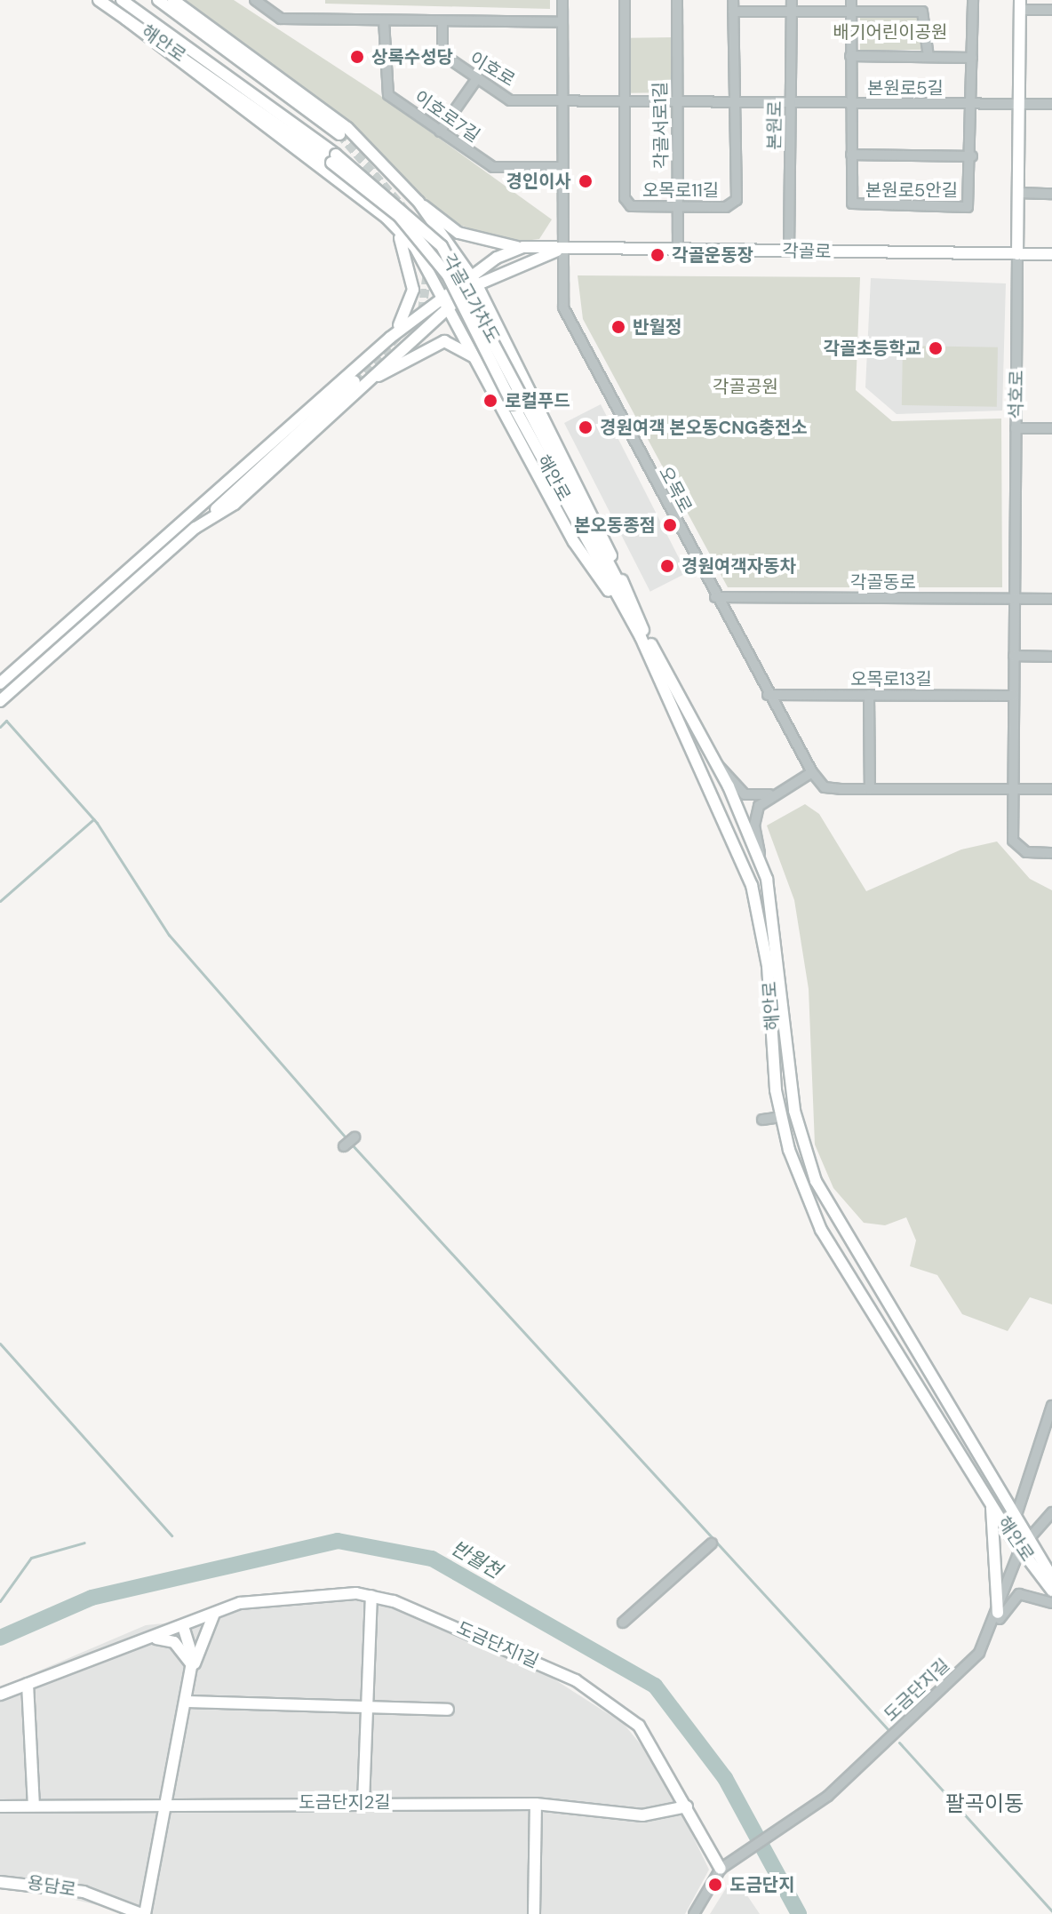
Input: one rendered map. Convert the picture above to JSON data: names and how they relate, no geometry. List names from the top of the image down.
{
  "streets": {
    "main road": [
      "해안로",
      "각골로",
      "각골고가차도",
      "석호로",
      "도금단지1길",
      "도금단지2길",
      "용담로"
    ],
    "street": [
      "이호로",
      "본원로5길",
      "이호로7길",
      "각골서로1길",
      "본원로",
      "오목로11길",
      "본원로5안길",
      "오목로",
      "각골동로",
      "오목로13길",
      "도금단지길"
    ]
  },
  "crossings": [
    ["해안로", "각골고가차도"],
    ["해안로", "도금단지길"],
    ["이호로", "본원로5길"],
    ["이호로", "이호로7길"],
    ["이호로", "각골서로1길"],
    ["이호로", "오목로11길"],
    ["이호로", "오목로"],
    ["본원로5길", "각골서로1길"],
    ["본원로5길", "본원로"],
    ["본원로5길", "오목로11길"],
    ["본원로5길", "본원로5안길"],
    ["본원로5길", "석호로"],
    ["이호로7길", "오목로"],
    ["각골서로1길", "오목로11길"],
    ["각골서로1길", "각골로"],
    ["본원로", "각골로"],
    ["각골로", "석호로"],
    ["각골로", "오목로"],
    ["석호로", "각골동로"],
    ["석호로", "오목로13길"],
    ["오목로", "각골동로"],
    ["오목로", "오목로13길"],
    ["도금단지1길", "도금단지길"],
    ["도금단지1길", "도금단지2길"]
  ],
  "districts": ["팔곡이동"],
  "water": ["반월천"],
  "parks": ["배기어린이공원", "각골공원"],
  "places": [
    "상록수성당",
    "경인이사",
    "각골운동장",
    "반월정",
    "각골초등학교",
    "로컬푸드",
    "경원여객 본오동CNG충전소",
    "본오동종점",
    "경원여객자동차",
    "도금단지"
  ]
}
